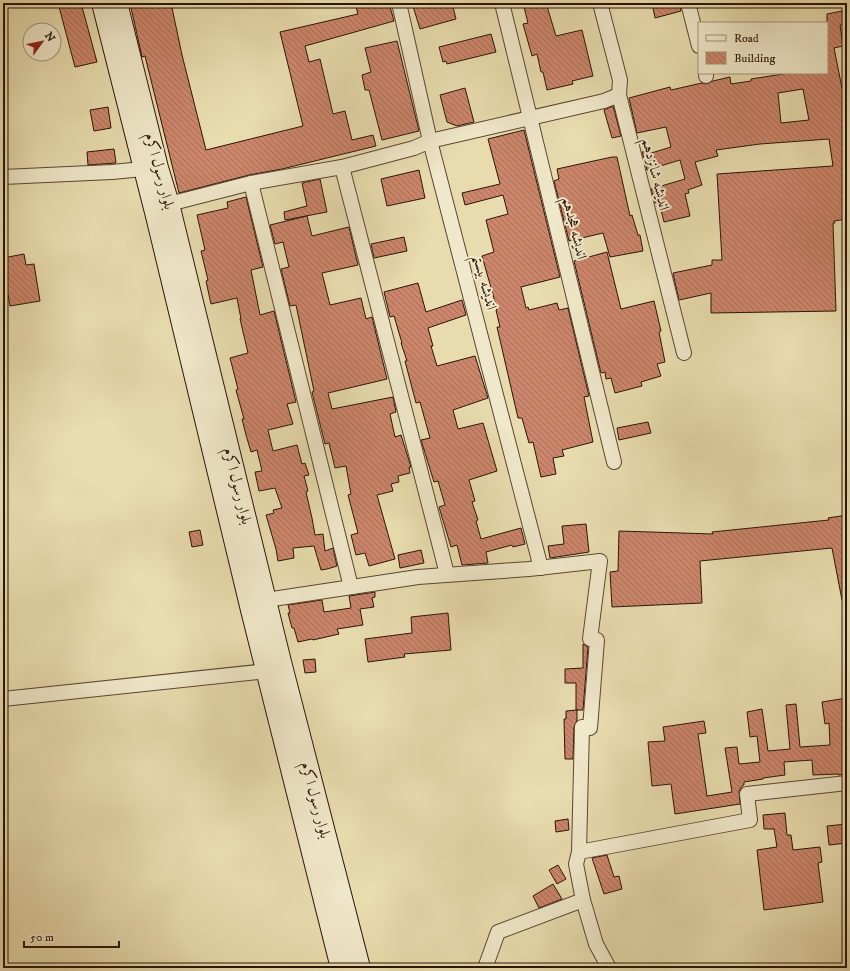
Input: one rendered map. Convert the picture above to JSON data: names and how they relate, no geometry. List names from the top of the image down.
{
  "streets": {
    "main road": ["بلوار رسول اکرم"],
    "street": ["اندیشه شانزدهم", "اندیشه هجدهم", "اندیشه بیستم"]
  },
  "legend": ["Road", "Building"],
  "scale_bar": "50 m",
  "north": "top right"
}
